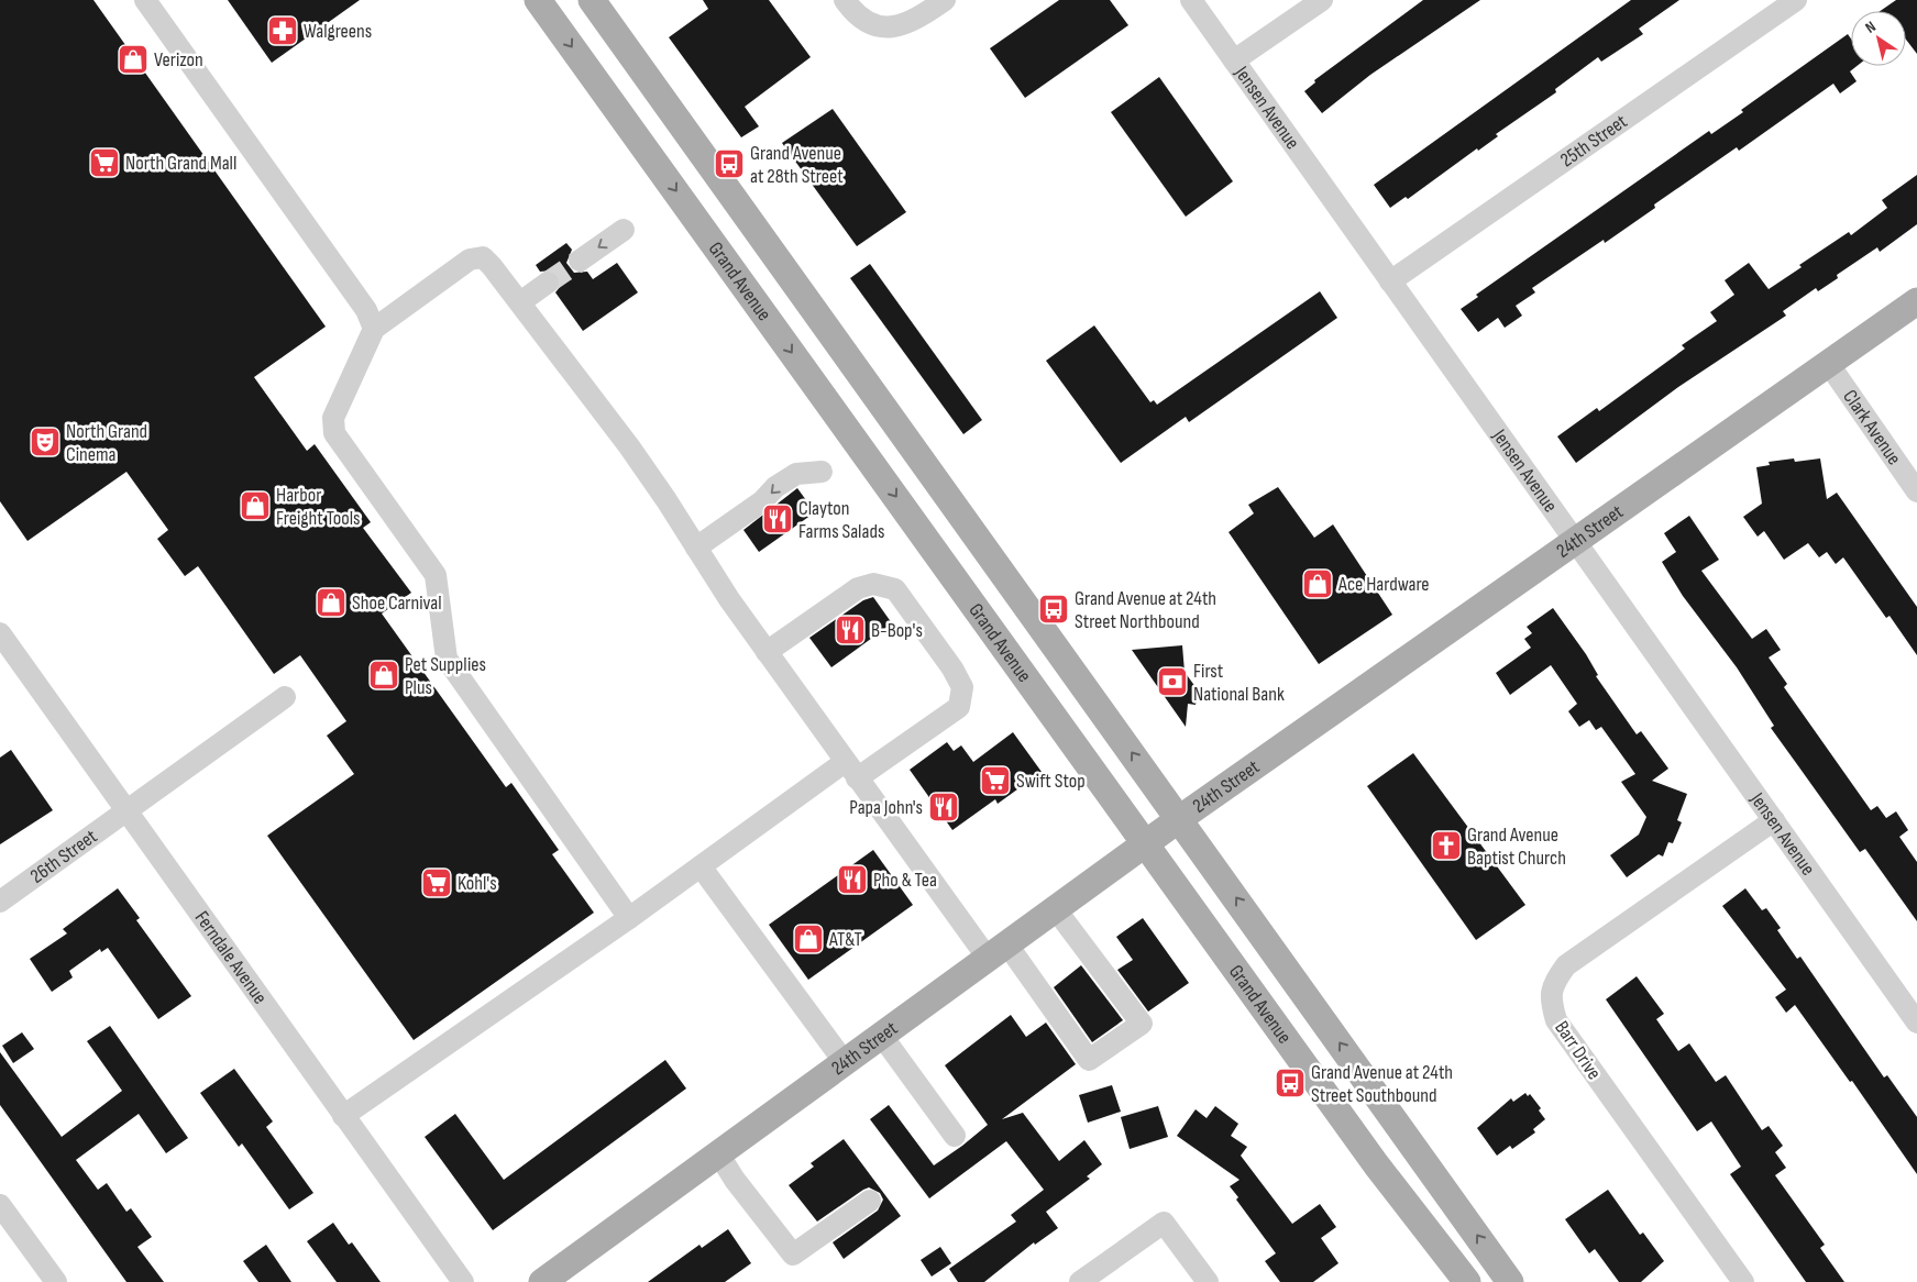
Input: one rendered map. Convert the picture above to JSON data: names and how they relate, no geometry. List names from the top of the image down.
{
  "streets": {
    "main road": ["Grand Avenue", "24th Street"],
    "street": [
      "Jensen Avenue",
      "25th Street",
      "Clark Avenue",
      "26th Street",
      "Ferndale Avenue",
      "Barr Drive"
    ]
  },
  "crossings": [
    ["Jensen Avenue", "25th Street"],
    ["Jensen Avenue", "24th Street"],
    ["Jensen Avenue", "Barr Drive"],
    ["Grand Avenue", "24th Street"],
    ["Clark Avenue", "24th Street"],
    ["26th Street", "Ferndale Avenue"]
  ],
  "places": {
    "pharmacy": ["Walgreens"],
    "shop": [
      "Verizon",
      "Harbor Freight Tools",
      "Ace Hardware",
      "Shoe Carnival",
      "Pet Supplies Plus",
      "AT&T"
    ],
    "supermarket": ["North Grand Mall", "Swift Stop", "Kohl's"],
    "bus stop": ["Grand Avenue at 28th Street", "Grand Avenue at 24th Street Northbound", "Grand Avenue at 24th Street Southbound"],
    "theatre": ["North Grand Cinema"],
    "restaurant": [
      "Clayton Farms Salads",
      "B-Bop's",
      "Papa John's",
      "Pho & Tea"
    ],
    "bank": ["First National Bank"],
    "church": ["Grand Avenue Baptist Church"]
  },
  "north": "top left"
}
